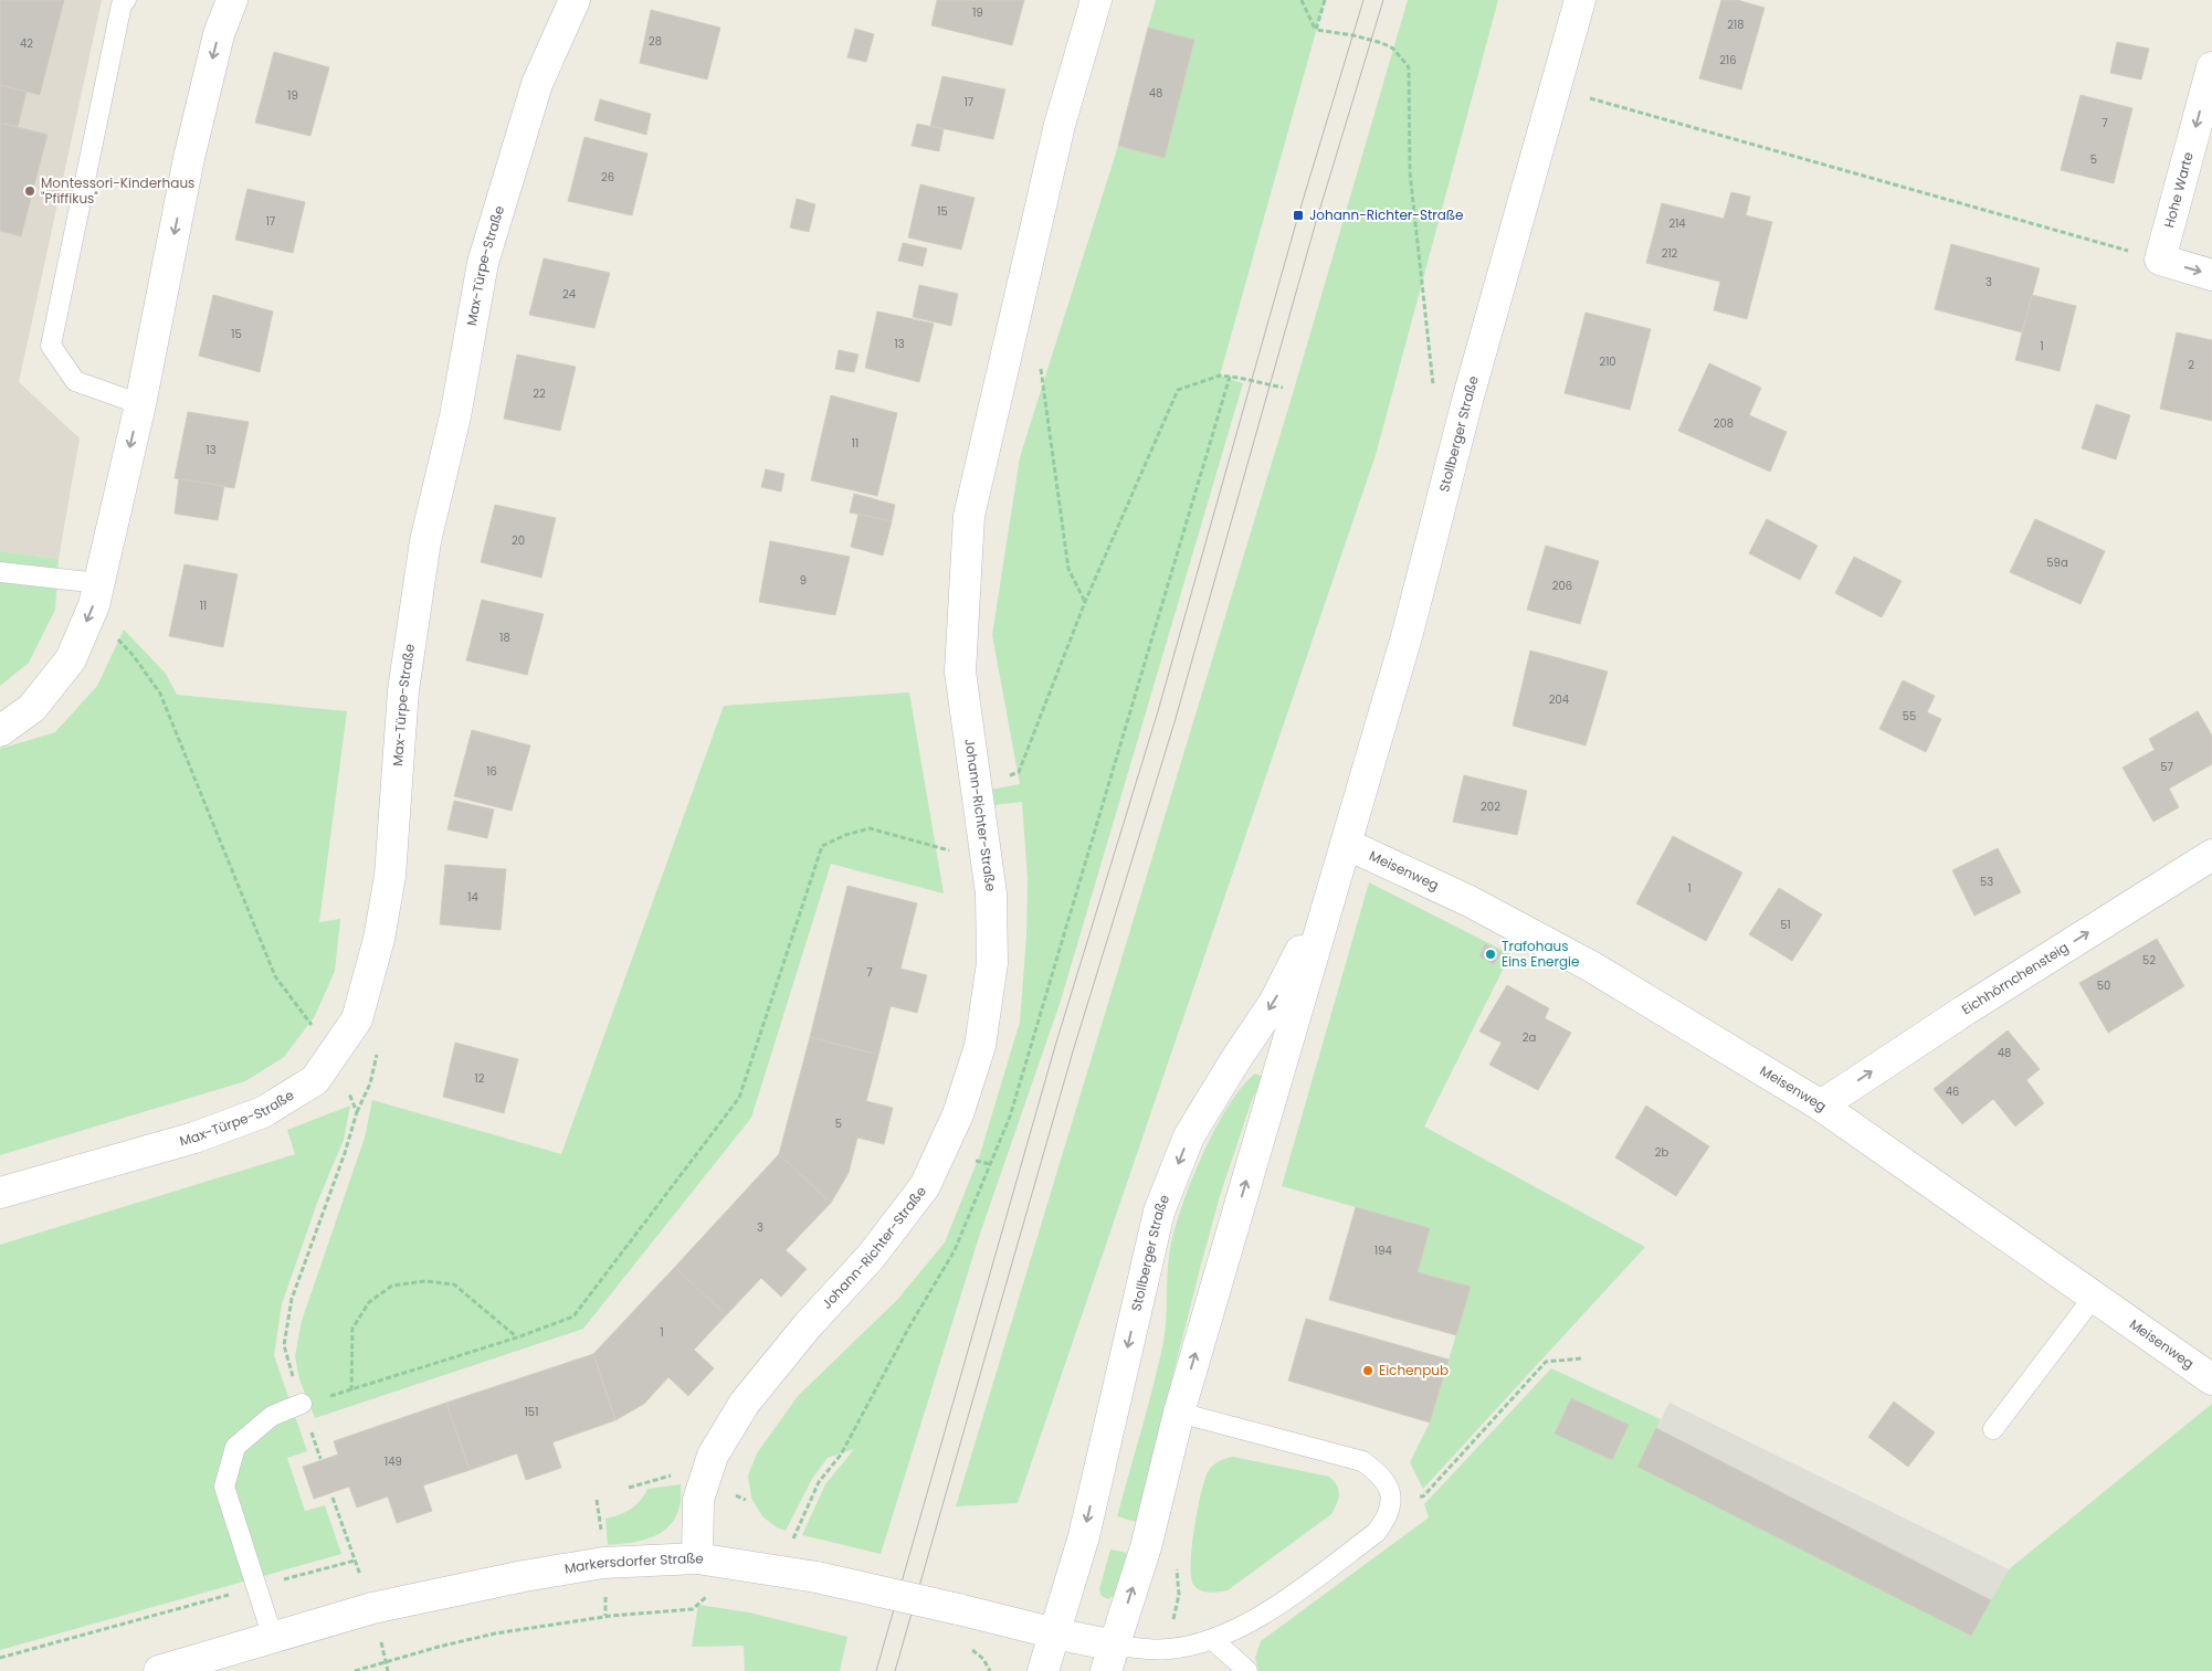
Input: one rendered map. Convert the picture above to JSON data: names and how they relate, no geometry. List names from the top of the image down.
{
  "streets": {
    "street": [
      "Hohe Warte",
      "Max-Türpe-Straße",
      "Stollberger Straße",
      "Johann-Richter-Straße",
      "Meisenweg",
      "Eichhörnchensteig",
      "Markersdorfer Straße"
    ]
  },
  "crossings": [
    ["Stollberger Straße", "Meisenweg"],
    ["Stollberger Straße", "Markersdorfer Straße"],
    ["Johann-Richter-Straße", "Markersdorfer Straße"],
    ["Meisenweg", "Eichhörnchensteig"]
  ],
  "one_way": ["Hohe Warte", "Eichhörnchensteig"],
  "places": {
    "other": ["Montessori-Kinderhaus \"Pfiffikus\"", "Trafohaus Eins Energie", "Eichenpub"],
    "transit": ["Johann-Richter-Straße"]
  },
  "house_numbers": [
    "19",
    "218",
    "28",
    "42",
    "216",
    "48",
    "19",
    "17",
    "7",
    "5",
    "26",
    "15",
    "17",
    "214",
    "212",
    "3",
    "24",
    "15",
    "13",
    "1",
    "210",
    "2",
    "22",
    "208",
    "11",
    "13",
    "20",
    "59a",
    "9",
    "206",
    "11",
    "18",
    "204",
    "55",
    "57",
    "16",
    "202",
    "53",
    "1",
    "14",
    "51",
    "52",
    "7",
    "50",
    "2a",
    "48",
    "12",
    "46",
    "5",
    "2b",
    "3",
    "194",
    "1",
    "151",
    "149"
  ]
}
